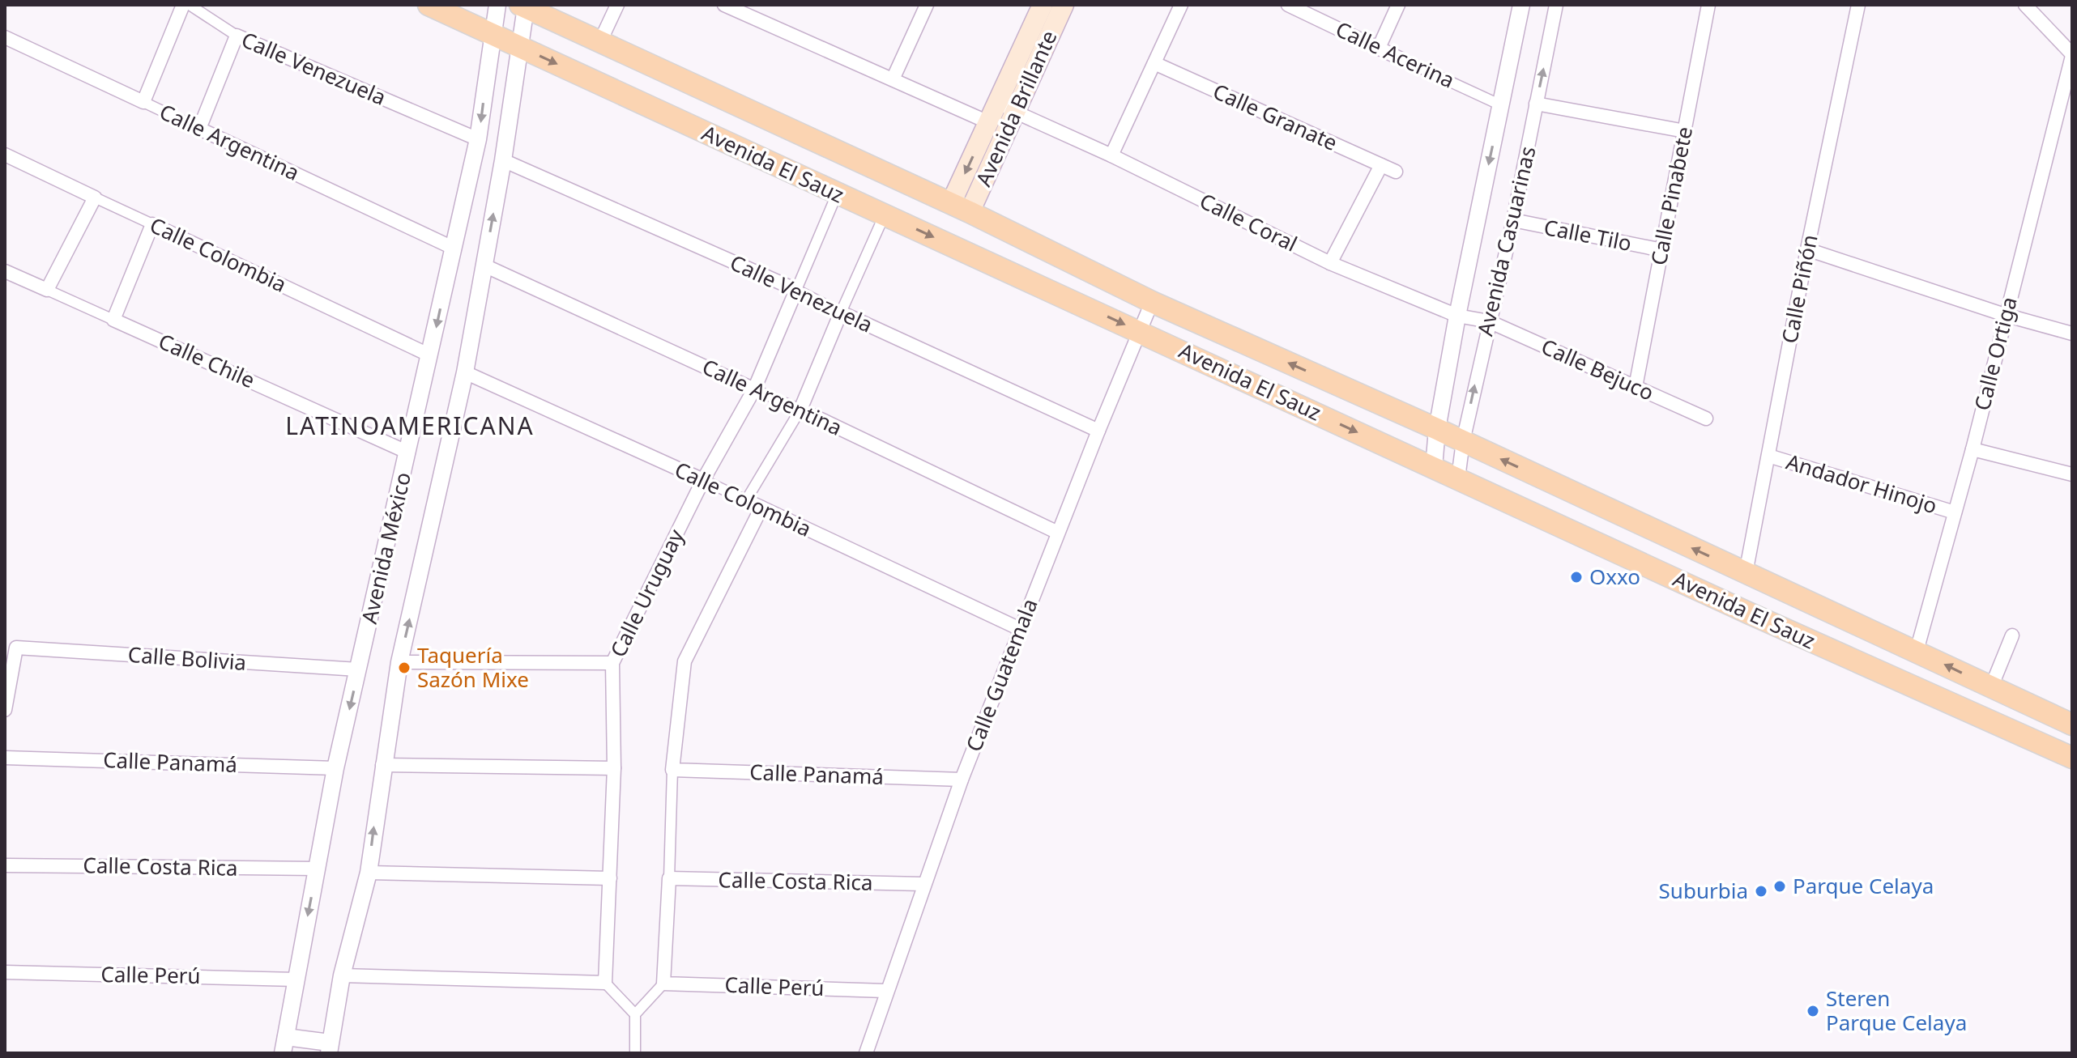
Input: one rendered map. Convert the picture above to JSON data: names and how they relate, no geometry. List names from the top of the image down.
{
  "streets": {
    "main road": ["Avenida Brillante", "Avenida El Sauz"],
    "street": [
      "Calle Acerina",
      "Calle Venezuela",
      "Calle Granate",
      "Calle Argentina",
      "Calle Pinabete",
      "Calle Coral",
      "Calle Tilo",
      "Avenida Casuarinas",
      "Calle Colombia",
      "Calle Piñón",
      "Calle Ortiga",
      "Calle Chile",
      "Calle Bejuco",
      "Andador Hinojo",
      "Avenida México",
      "Calle Uruguay",
      "Calle Bolivia",
      "Calle Guatemala",
      "Calle Panamá",
      "Calle Costa Rica",
      "Calle Perú"
    ]
  },
  "crossings": [
    ["Calle Acerina", "Avenida Casuarinas"],
    ["Calle Venezuela", "Avenida México"],
    ["Calle Venezuela", "Calle Uruguay"],
    ["Calle Venezuela", "Calle Guatemala"],
    ["Avenida Brillante", "Avenida El Sauz"],
    ["Avenida Brillante", "Calle Coral"],
    ["Calle Argentina", "Avenida México"],
    ["Calle Argentina", "Calle Uruguay"],
    ["Calle Argentina", "Calle Guatemala"],
    ["Avenida El Sauz", "Avenida Casuarinas"],
    ["Avenida El Sauz", "Calle Piñón"],
    ["Avenida El Sauz", "Calle Ortiga"],
    ["Avenida El Sauz", "Avenida México"],
    ["Avenida El Sauz", "Calle Uruguay"],
    ["Avenida El Sauz", "Calle Guatemala"],
    ["Calle Pinabete", "Calle Tilo"],
    ["Calle Pinabete", "Calle Bejuco"],
    ["Calle Coral", "Avenida Casuarinas"],
    ["Calle Coral", "Calle Bejuco"],
    ["Calle Tilo", "Avenida Casuarinas"],
    ["Avenida Casuarinas", "Calle Bejuco"],
    ["Calle Colombia", "Avenida México"],
    ["Calle Colombia", "Calle Uruguay"],
    ["Calle Colombia", "Calle Guatemala"],
    ["Calle Piñón", "Andador Hinojo"],
    ["Calle Ortiga", "Andador Hinojo"],
    ["Calle Chile", "Avenida México"],
    ["Avenida México", "Calle Bolivia"],
    ["Avenida México", "Calle Panamá"],
    ["Avenida México", "Calle Costa Rica"],
    ["Avenida México", "Calle Perú"],
    ["Calle Guatemala", "Calle Panamá"],
    ["Calle Guatemala", "Calle Costa Rica"],
    ["Calle Guatemala", "Calle Perú"]
  ],
  "districts": ["LATINOAMERICANA"],
  "places": [
    "Oxxo",
    "Taquería Sazón Mixe",
    "Parque Celaya",
    "Suburbia",
    "Steren Parque Celaya"
  ]
}
